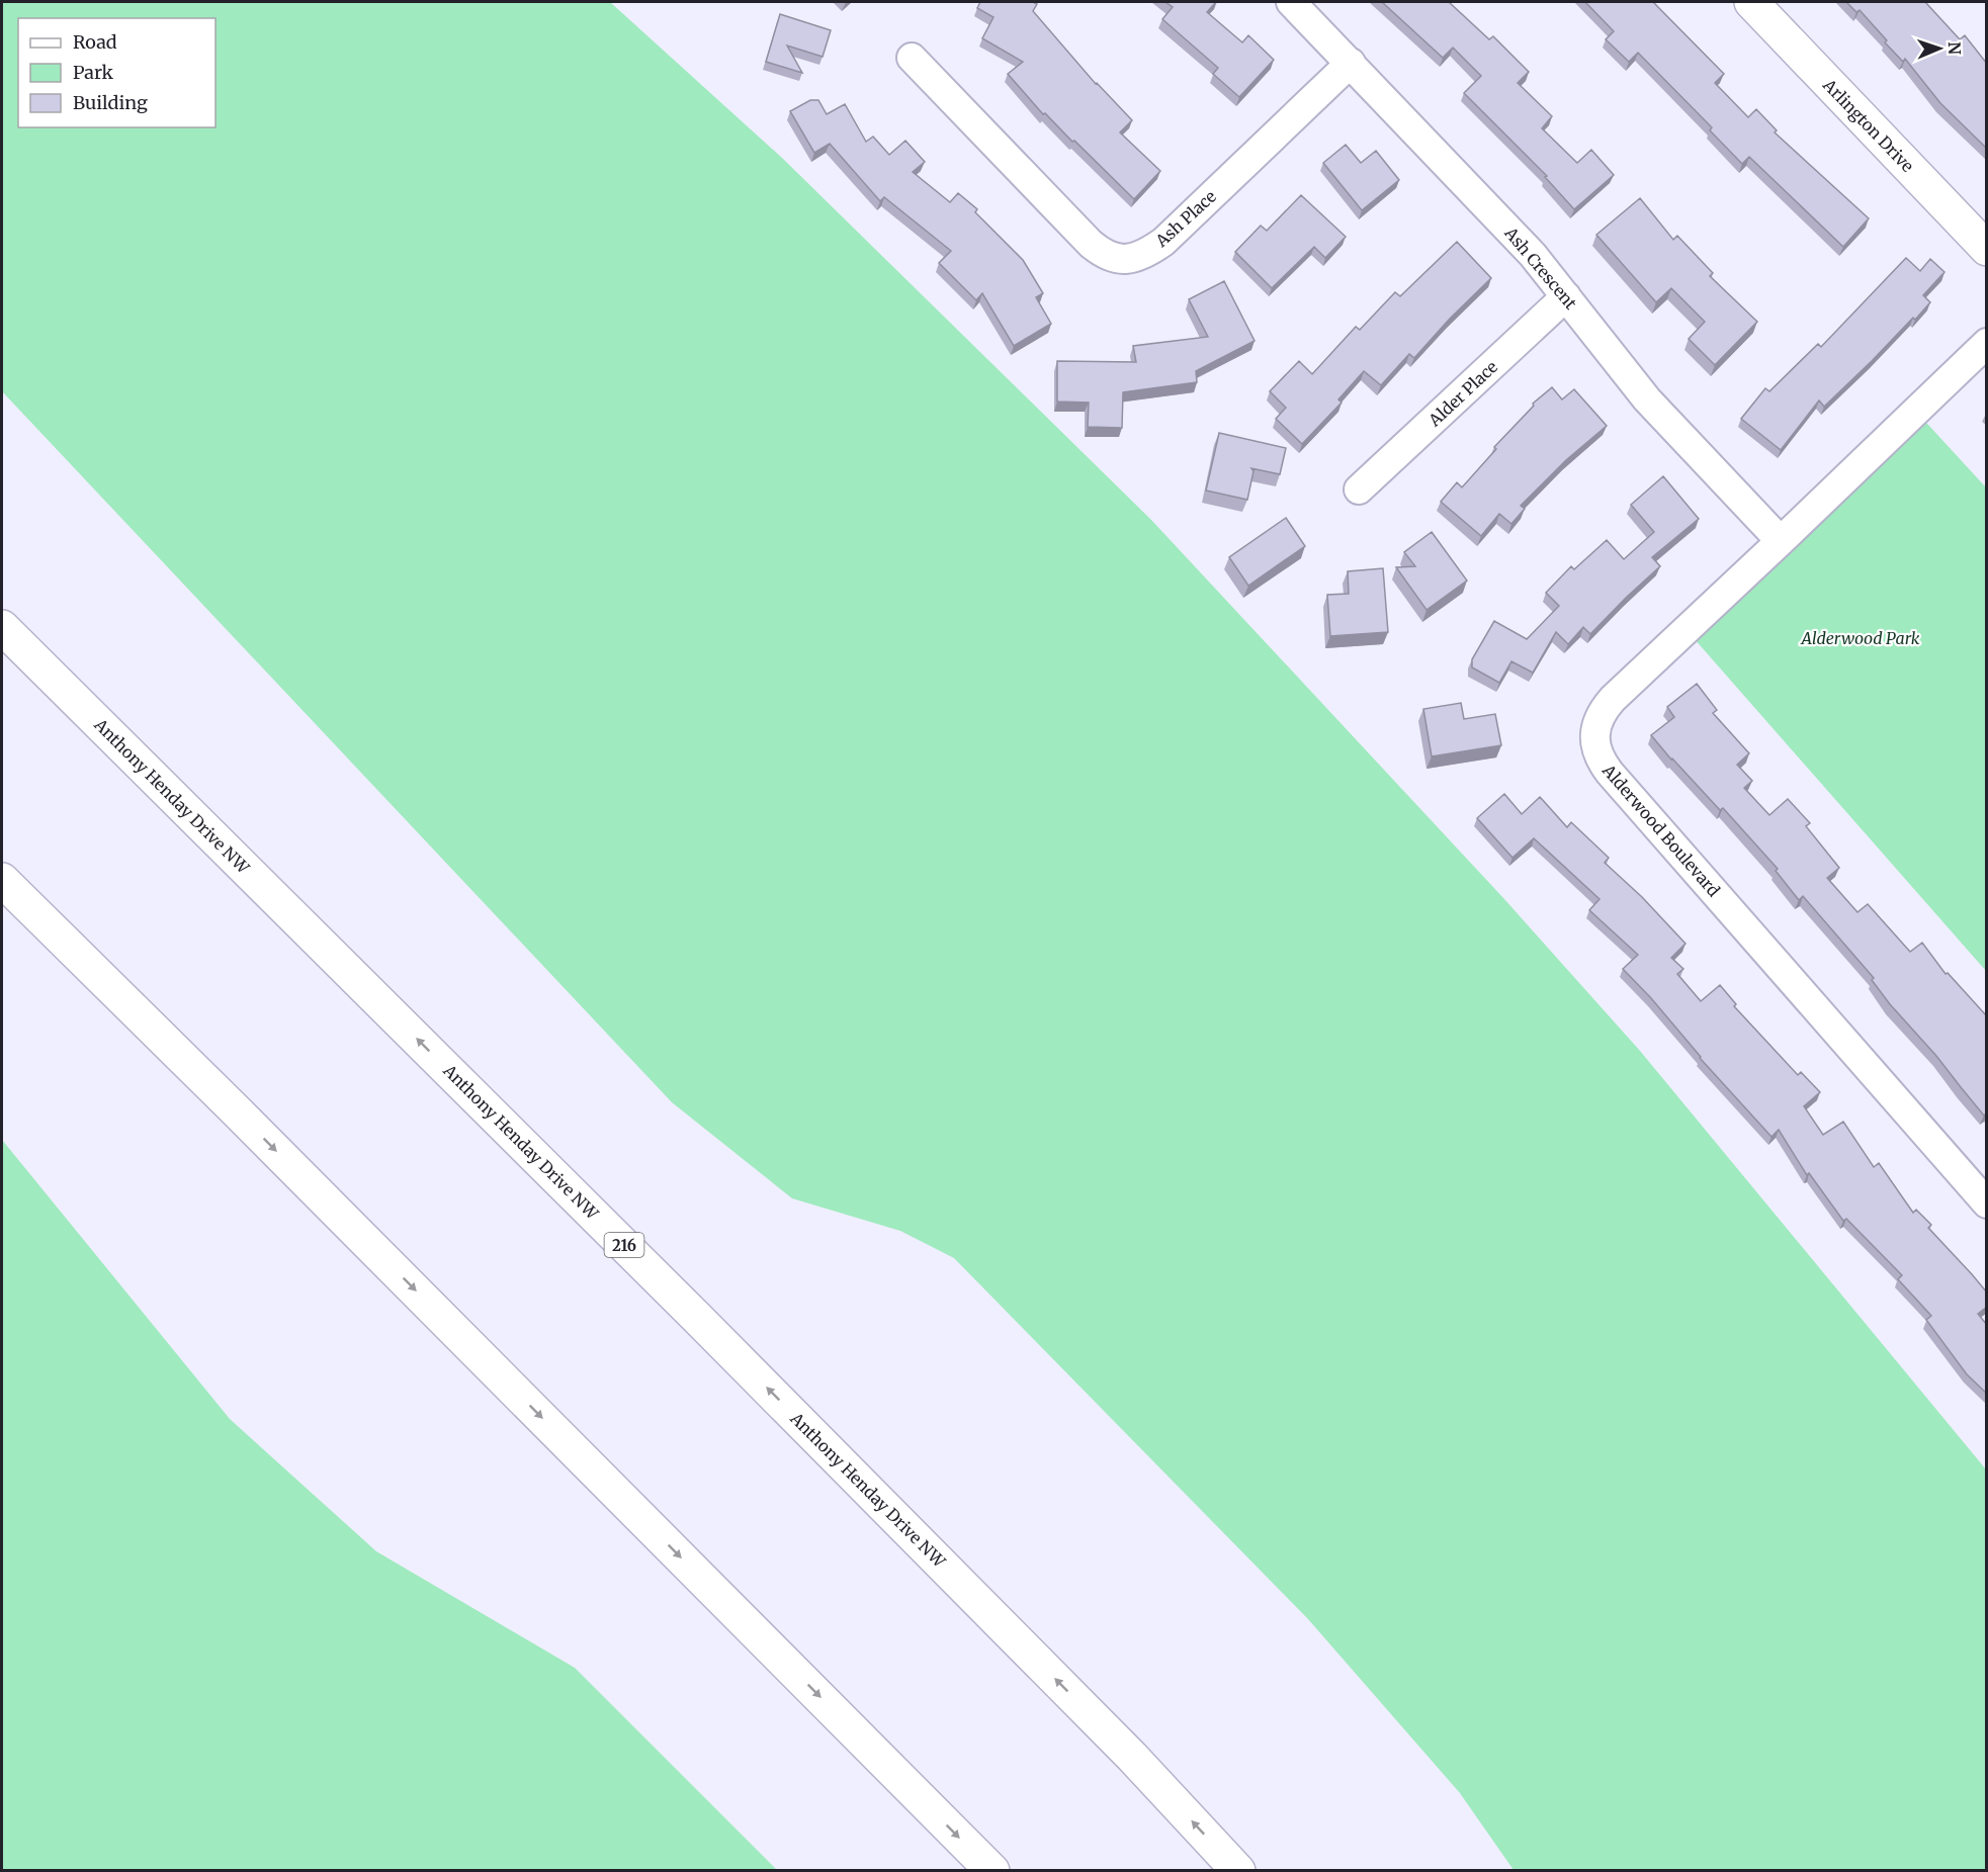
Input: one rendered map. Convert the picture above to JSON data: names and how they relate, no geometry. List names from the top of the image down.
{
  "streets": {
    "main road": ["Arlington Drive", "Anthony Henday Drive NW", "216"],
    "street": [
      "Ash Place",
      "Ash Crescent",
      "Alder Place",
      "Alderwood Boulevard"
    ]
  },
  "crossings": [
    ["Ash Place", "Ash Crescent"],
    ["Ash Crescent", "Alder Place"],
    ["Ash Crescent", "Alderwood Boulevard"]
  ],
  "parks": ["Alderwood Park"],
  "legend": ["Road", "Park", "Building"],
  "north": "right"
}
